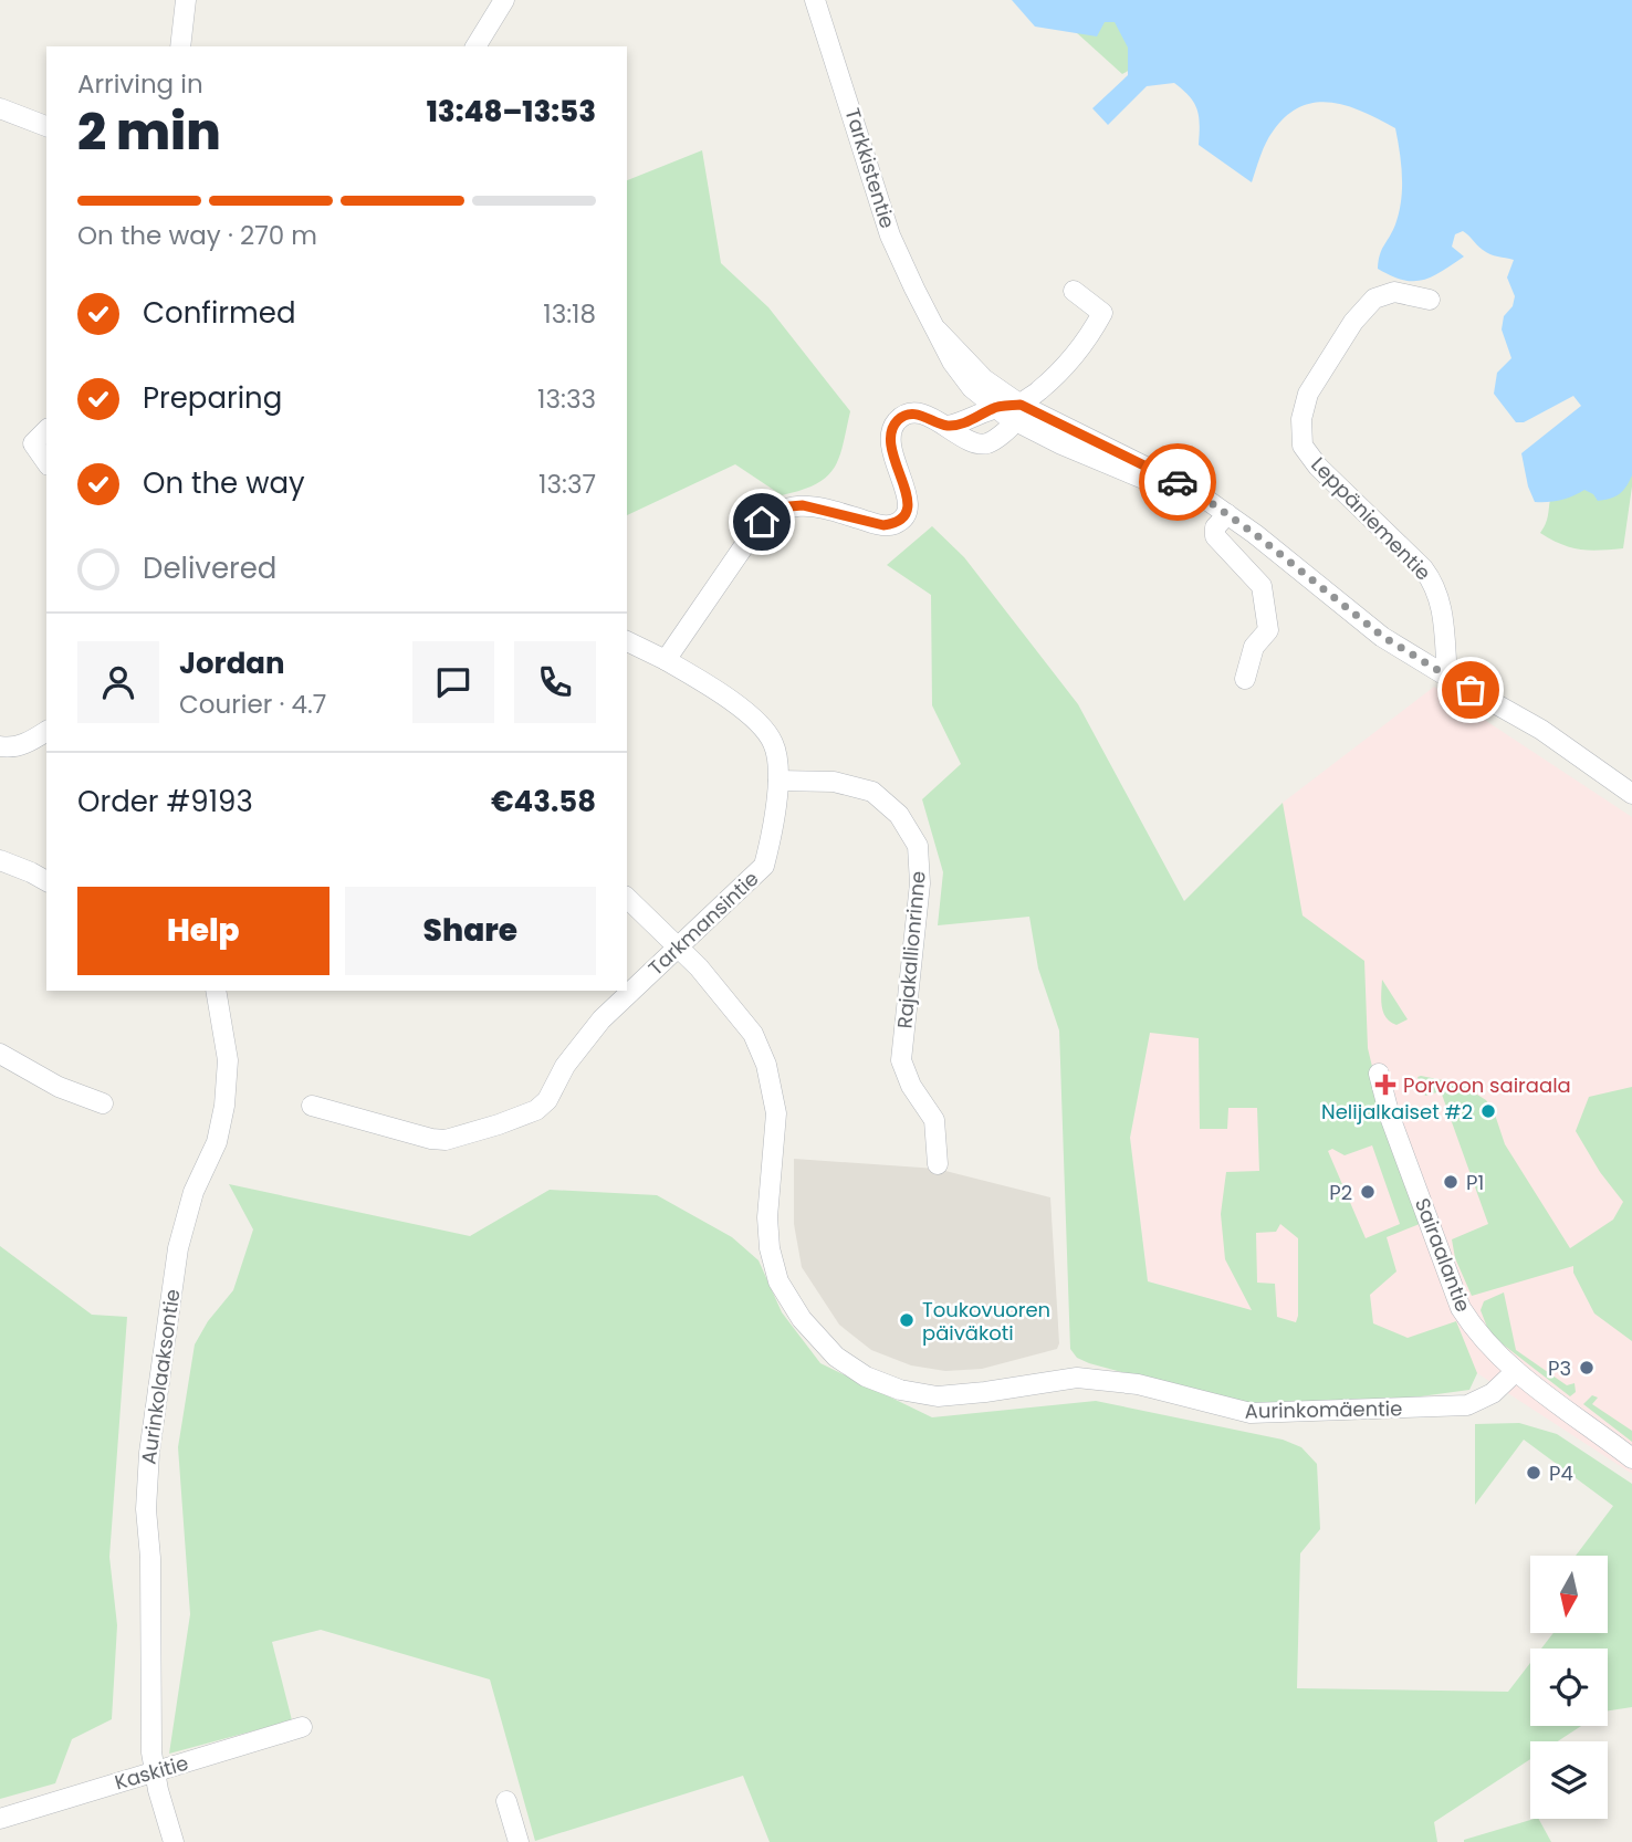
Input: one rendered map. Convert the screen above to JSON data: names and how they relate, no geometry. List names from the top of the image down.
{
  "streets": {
    "street": [
      "Tarkkistentie",
      "Leppäniementie",
      "Tarkmansintie",
      "Rajakallionrinne",
      "Sairaalantie",
      "Aurinkolaaksontie",
      "Aurinkomäentie",
      "Kaskitie"
    ]
  },
  "crossings": [
    ["Tarkkistentie", "Leppäniementie"],
    ["Tarkmansintie", "Rajakallionrinne"],
    ["Tarkmansintie", "Aurinkomäentie"],
    ["Sairaalantie", "Aurinkomäentie"],
    ["Aurinkolaaksontie", "Kaskitie"]
  ],
  "places": {
    "health": ["Porvoon sairaala"],
    "other": [
      "Nelijalkaiset #2",
      "P1",
      "P2",
      "Toukovuoren päiväkoti",
      "P3",
      "P4"
    ]
  },
  "north": "bottom",
  "page": {
    "heading": ["2 min", "Arriving in", "13:48–13:53"],
    "panel": [
      "Jordan",
      "Courier · 4.7",
      "Order #9193",
      "€43.58"
    ],
    "bar": "On the way · 270 m",
    "list": [
      ["Confirmed", "13:18"],
      ["Preparing", "13:33"],
      ["On the way", "13:37"],
      "Delivered"
    ],
    "buttons": ["Help", "Share"]
  }
}
